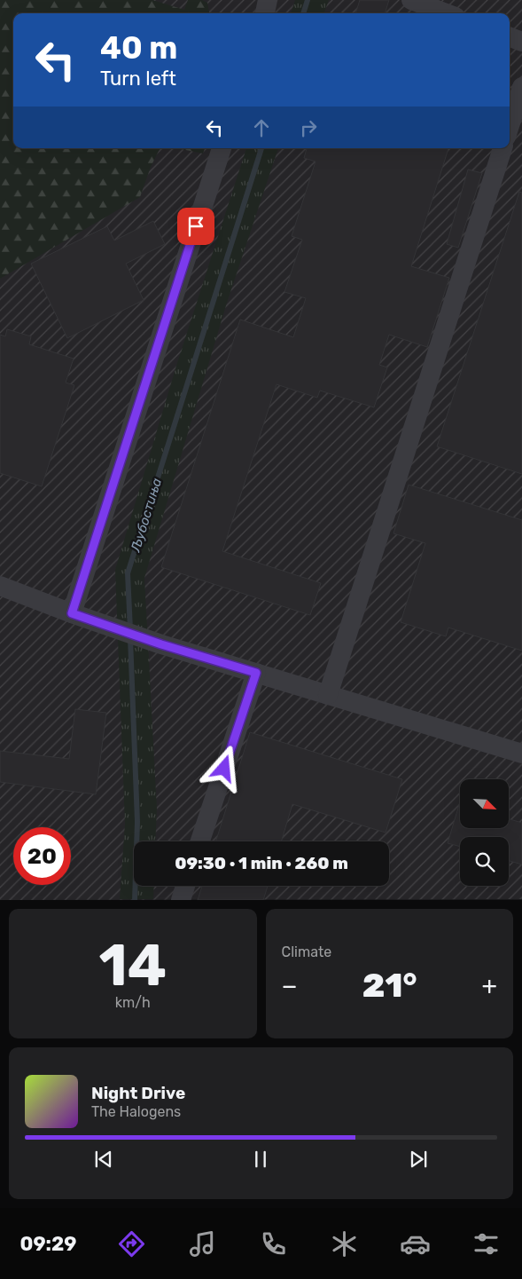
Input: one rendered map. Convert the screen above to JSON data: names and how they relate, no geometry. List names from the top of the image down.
{
  "water": ["Љубостиња"],
  "north": "bottom right",
  "page": {
    "turn": ["40 m", "Turn left"],
    "limit": "20",
    "trip": "09:30 · 1 min · 260 m",
    "tile": [
      ["14", "km/h"],
      "Climate"
    ],
    "heat": ["−", "21°", "+"],
    "song": ["Night Drive", "The Halogens"],
    "tabs": "09:29"
  }
}
